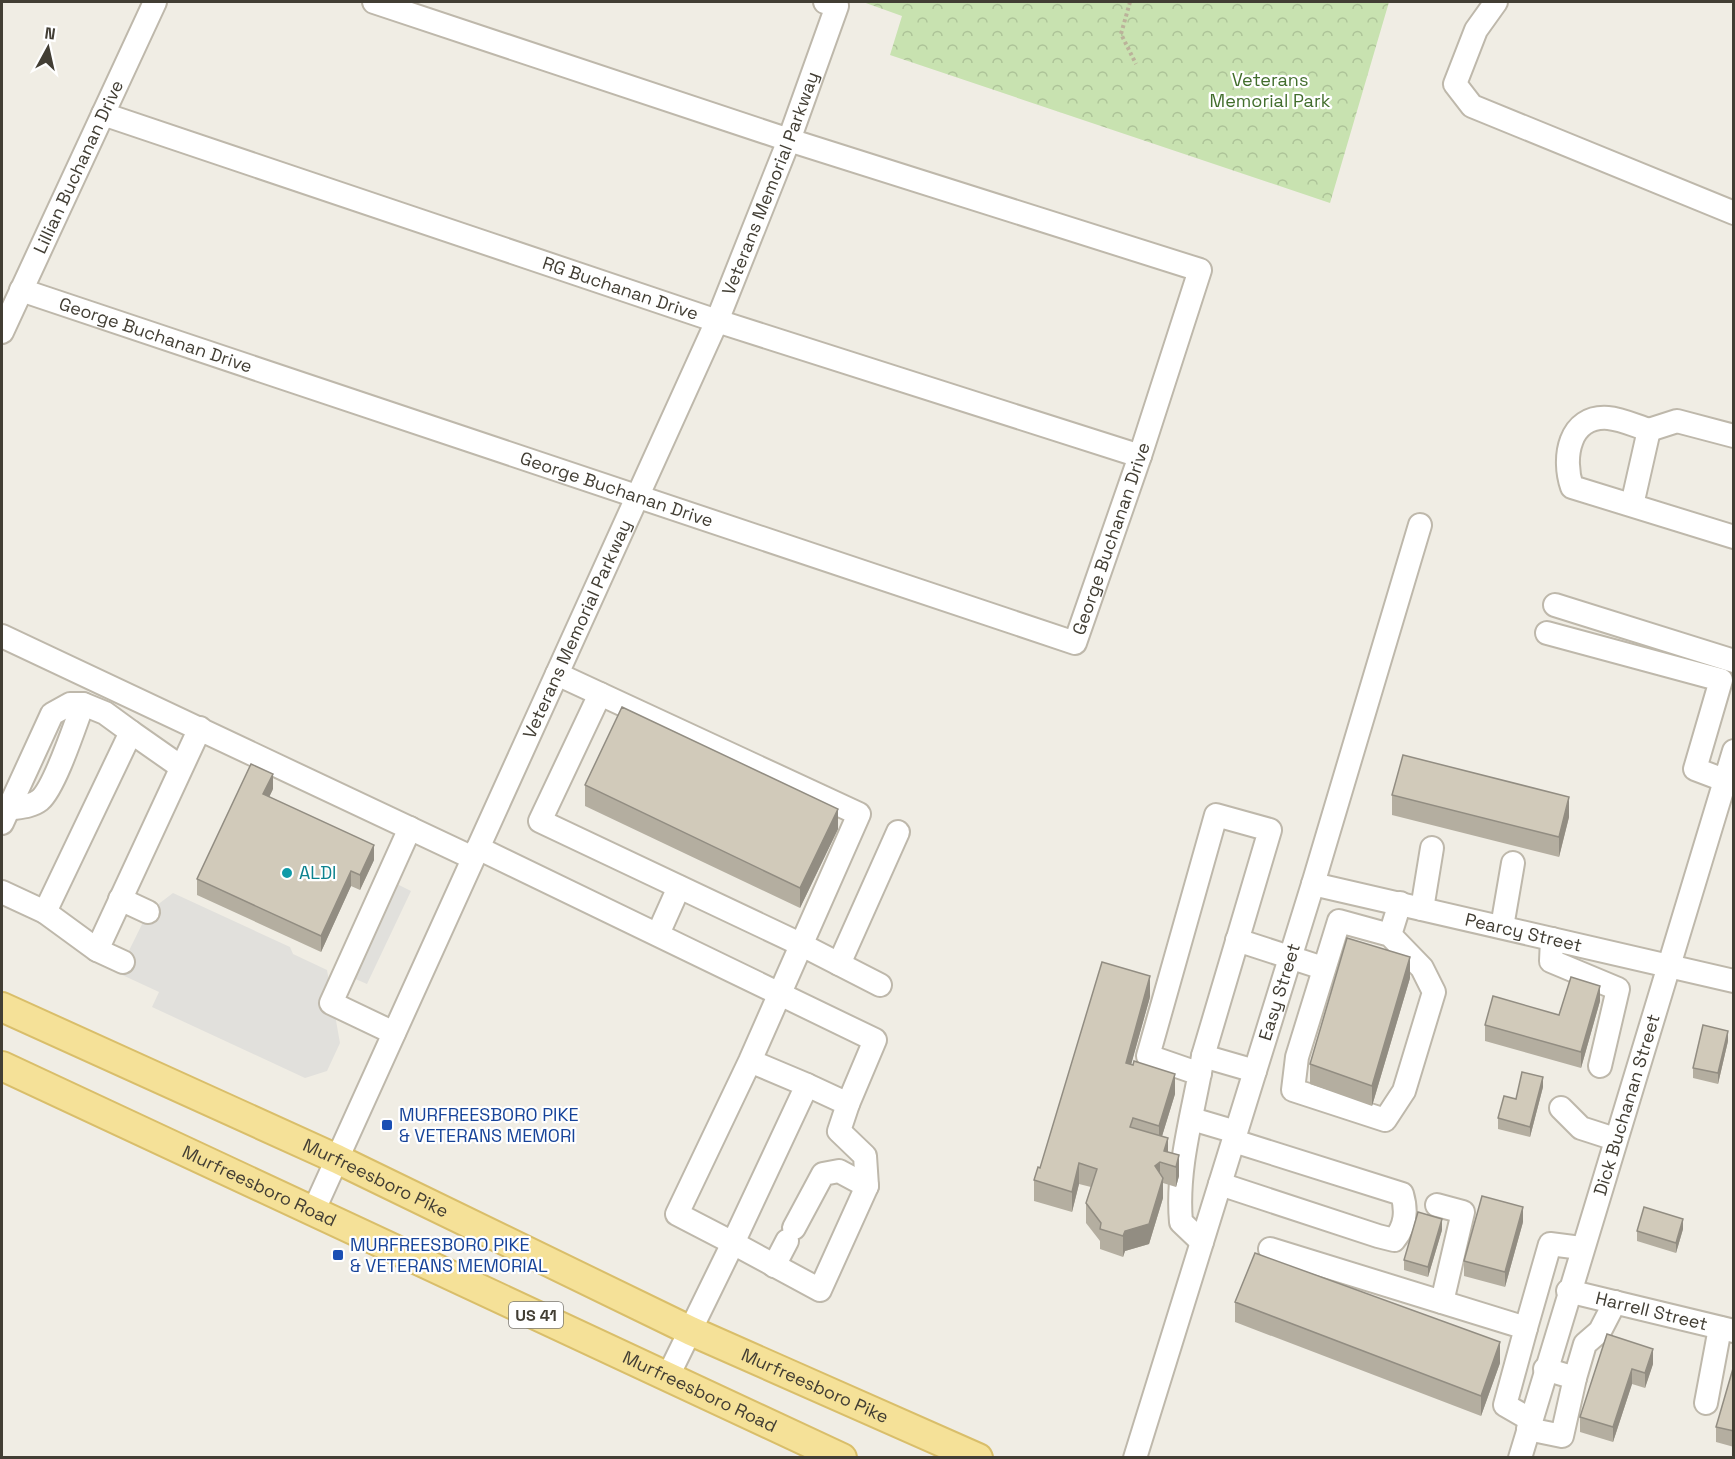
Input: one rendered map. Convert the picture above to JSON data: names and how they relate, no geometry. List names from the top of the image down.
{
  "streets": {
    "main road": ["Murfreesboro Pike", "Murfreesboro Road", "US 41"],
    "street": [
      "Lillian Buchanan Drive",
      "Veterans Memorial Parkway",
      "RG Buchanan Drive",
      "George Buchanan Drive",
      "Pearcy Street",
      "Easy Street",
      "Dick Buchanan Street",
      "Harrell Street"
    ]
  },
  "crossings": [
    ["Lillian Buchanan Drive", "RG Buchanan Drive"],
    ["Lillian Buchanan Drive", "George Buchanan Drive"],
    ["Veterans Memorial Parkway", "RG Buchanan Drive"],
    ["Veterans Memorial Parkway", "George Buchanan Drive"],
    ["Veterans Memorial Parkway", "Murfreesboro Pike"],
    ["Veterans Memorial Parkway", "Murfreesboro Road"],
    ["RG Buchanan Drive", "George Buchanan Drive"],
    ["Pearcy Street", "Easy Street"],
    ["Pearcy Street", "Dick Buchanan Street"],
    ["Dick Buchanan Street", "Harrell Street"]
  ],
  "parks": ["Veterans Memorial Park"],
  "places": {
    "other": ["ALDI"],
    "transit": ["MURFREESBORO PIKE & VETERANS MEMORI", "MURFREESBORO PIKE & VETERANS MEMORIAL"]
  },
  "north": "top"
}
